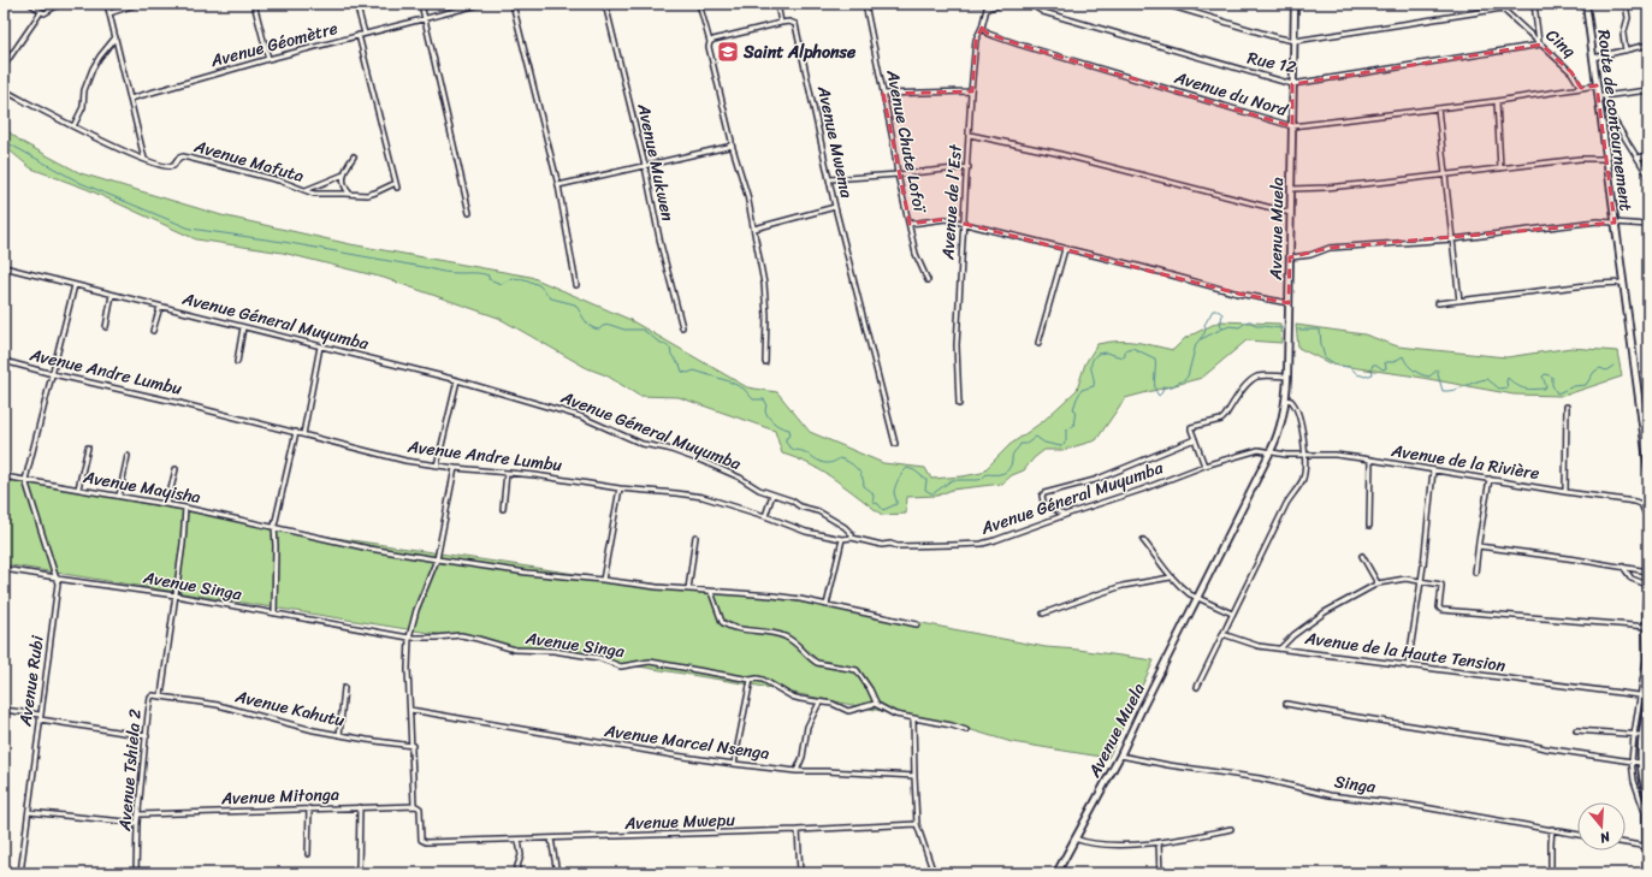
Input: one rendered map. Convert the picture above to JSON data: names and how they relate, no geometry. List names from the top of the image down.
{
  "streets": {
    "street": [
      "Cinq",
      "Avenue Géomètre",
      "Rue 12",
      "Avenue du Nord",
      "Route de contournement",
      "Avenue Chute Lofoï",
      "Avenue Mwema",
      "Avenue Mafuta",
      "Avenue Mukwen",
      "Avenue de l'Est",
      "Avenue Muela",
      "Avenue Géneral Muyumba",
      "Avenue Andre Lumbu",
      "Avenue de la Rivière",
      "Avenue Mayisha",
      "Avenue Singa",
      "Avenue de la Haute Tension",
      "Avenue Rubi",
      "Avenue Kahutu",
      "Avenue Marcel Nsenga",
      "Avenue Tshiela 2",
      "Singa",
      "Avenue Mitonga",
      "Avenue Mwepu"
    ]
  },
  "crossings": [
    ["Cinq", "Rue 12"],
    ["Cinq", "Avenue du Nord"],
    ["Avenue Géomètre", "Avenue Mafuta"],
    ["Rue 12", "Avenue Muela"],
    ["Avenue du Nord", "Route de contournement"],
    ["Avenue du Nord", "Avenue de l'Est"],
    ["Avenue du Nord", "Avenue Muela"],
    ["Avenue Muela", "Avenue Géneral Muyumba"],
    ["Avenue Muela", "Avenue de la Rivière"],
    ["Avenue Muela", "Singa"],
    ["Avenue Géneral Muyumba", "Avenue Andre Lumbu"],
    ["Avenue Géneral Muyumba", "Avenue de la Rivière"],
    ["Avenue Mayisha", "Avenue Tshiela 2"],
    ["Avenue Singa", "Avenue Rubi"],
    ["Avenue Singa", "Avenue Tshiela 2"],
    ["Avenue Kahutu", "Avenue Tshiela 2"],
    ["Avenue Tshiela 2", "Avenue Mitonga"],
    ["Avenue Mitonga", "Avenue Mwepu"]
  ],
  "places": {
    "school or university": ["Saint Alphonse"]
  },
  "north": "bottom"
}
